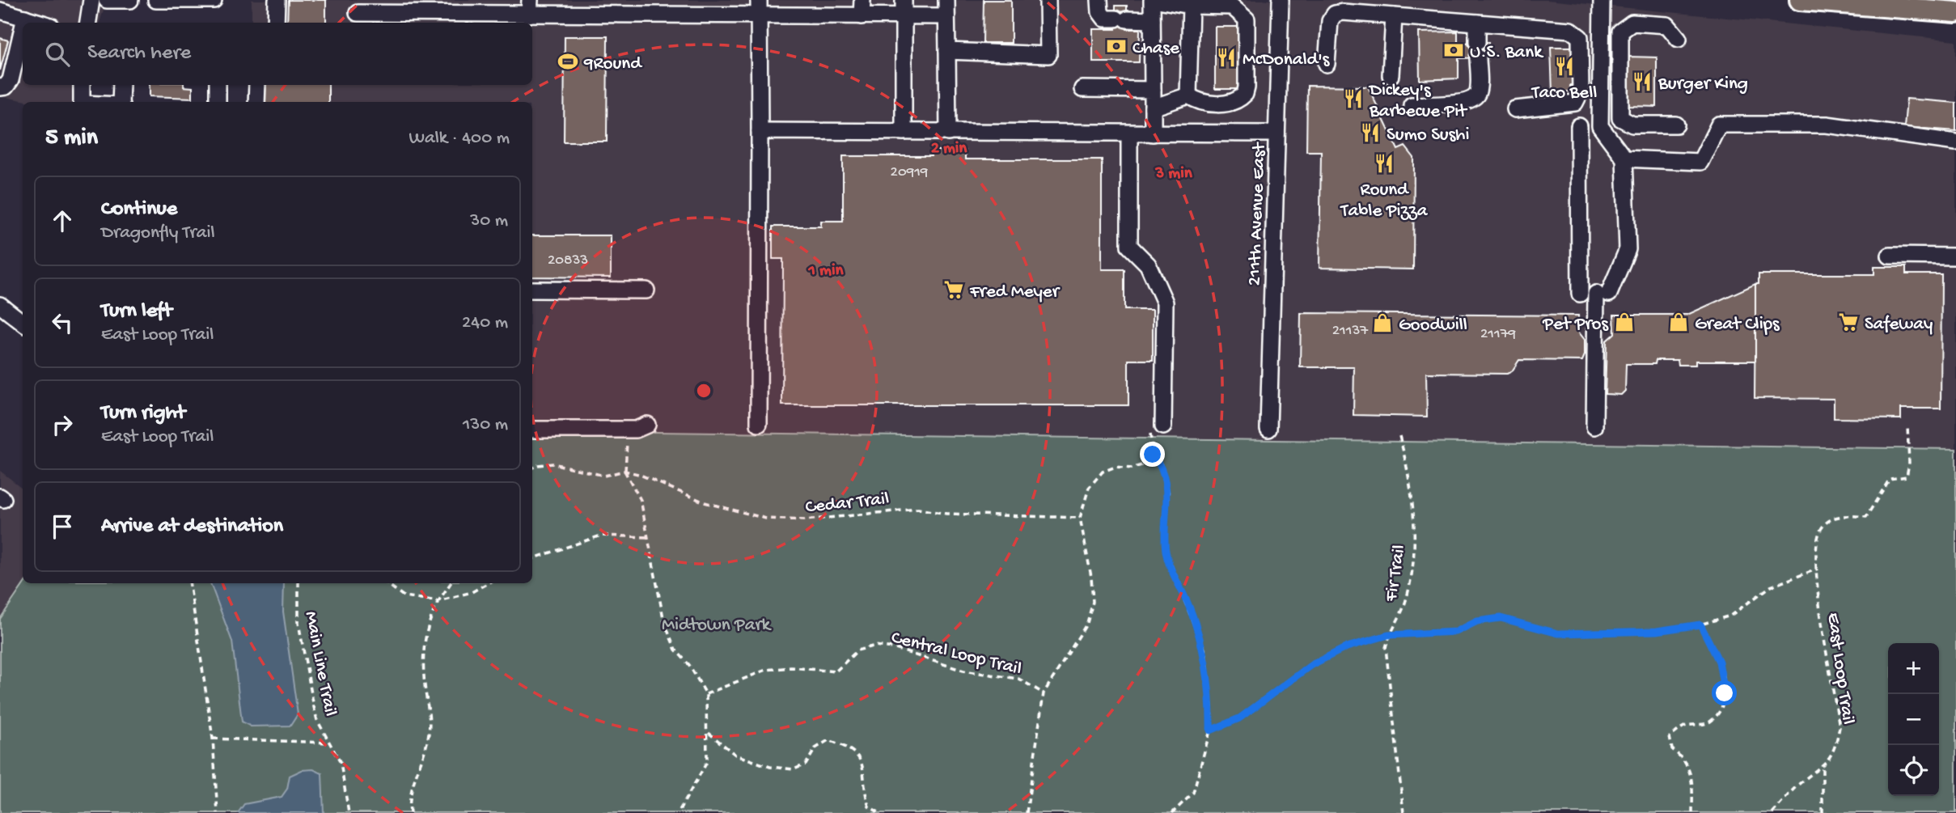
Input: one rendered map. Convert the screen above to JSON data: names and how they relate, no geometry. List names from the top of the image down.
{
  "streets": {
    "street": ["211th Avenue East"],
    "path": [
      "Cedar Trail",
      "Fir Trail",
      "Central Loop Trail",
      "Main Line Trail",
      "East Loop Trail"
    ]
  },
  "parks": ["Midtown Park"],
  "places": {
    "bank": ["Chase", "U.S. Bank"],
    "restaurant": [
      "McDonald's",
      "Taco Bell",
      "Burger King",
      "Dickey's Barbecue Pit",
      "Sumo Sushi",
      "Round Table Pizza"
    ],
    "sports": ["9Round"],
    "supermarket": ["Fred Meyer", "Safeway"],
    "shop": ["Pet Pros", "Great Clips", "Goodwill"]
  },
  "house_numbers": [
    "20919",
    "20833",
    "21137",
    "21179"
  ],
  "page": {
    "search": "Search here",
    "heading": ["5 min", "Walk · 400 m"],
    "list": [
      ["Continue", "Dragonfly Trail", "30 m"],
      ["Turn left", "East Loop Trail", "240 m"],
      ["Turn right", "East Loop Trail", "130 m"],
      "Arrive at destination"
    ],
    "map_buttons": ["+", "−"]
  },
  "rings": ["2 min", "3 min", "1 min"]
}
